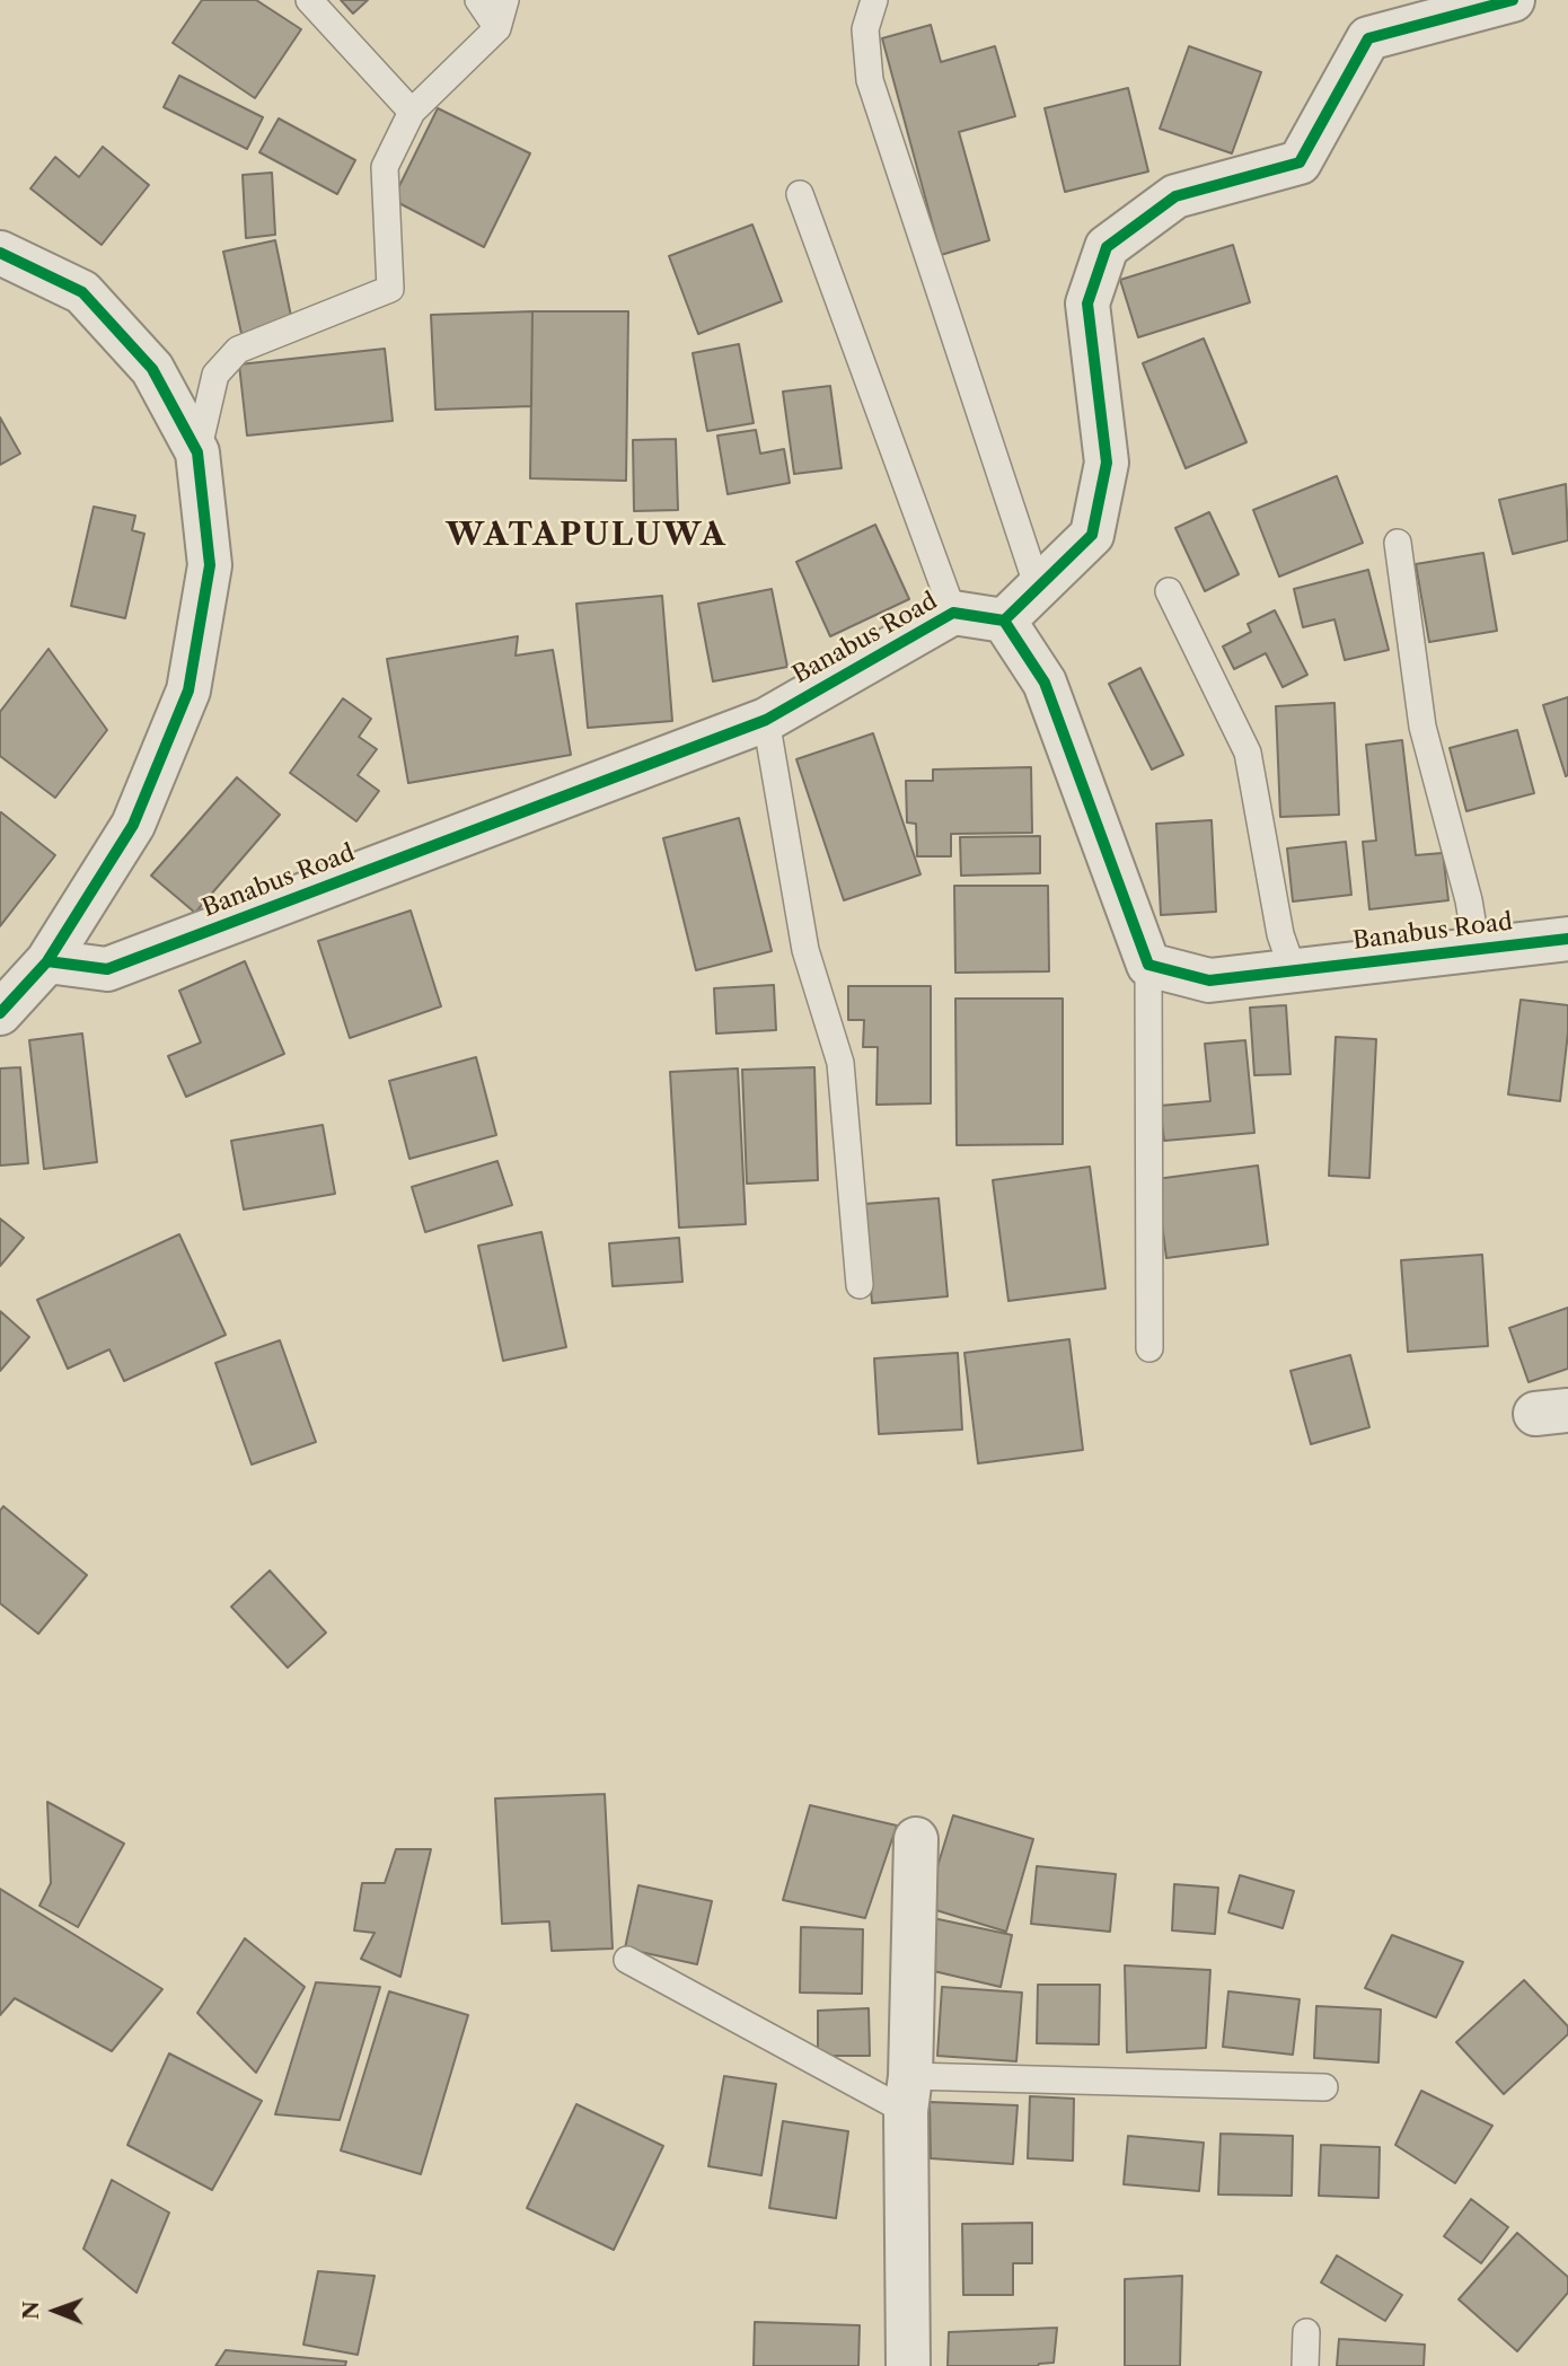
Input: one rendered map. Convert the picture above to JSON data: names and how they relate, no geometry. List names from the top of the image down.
{
  "streets": {
    "street": ["Banabus Road"]
  },
  "districts": ["WATAPULUWA"],
  "north": "left"
}
